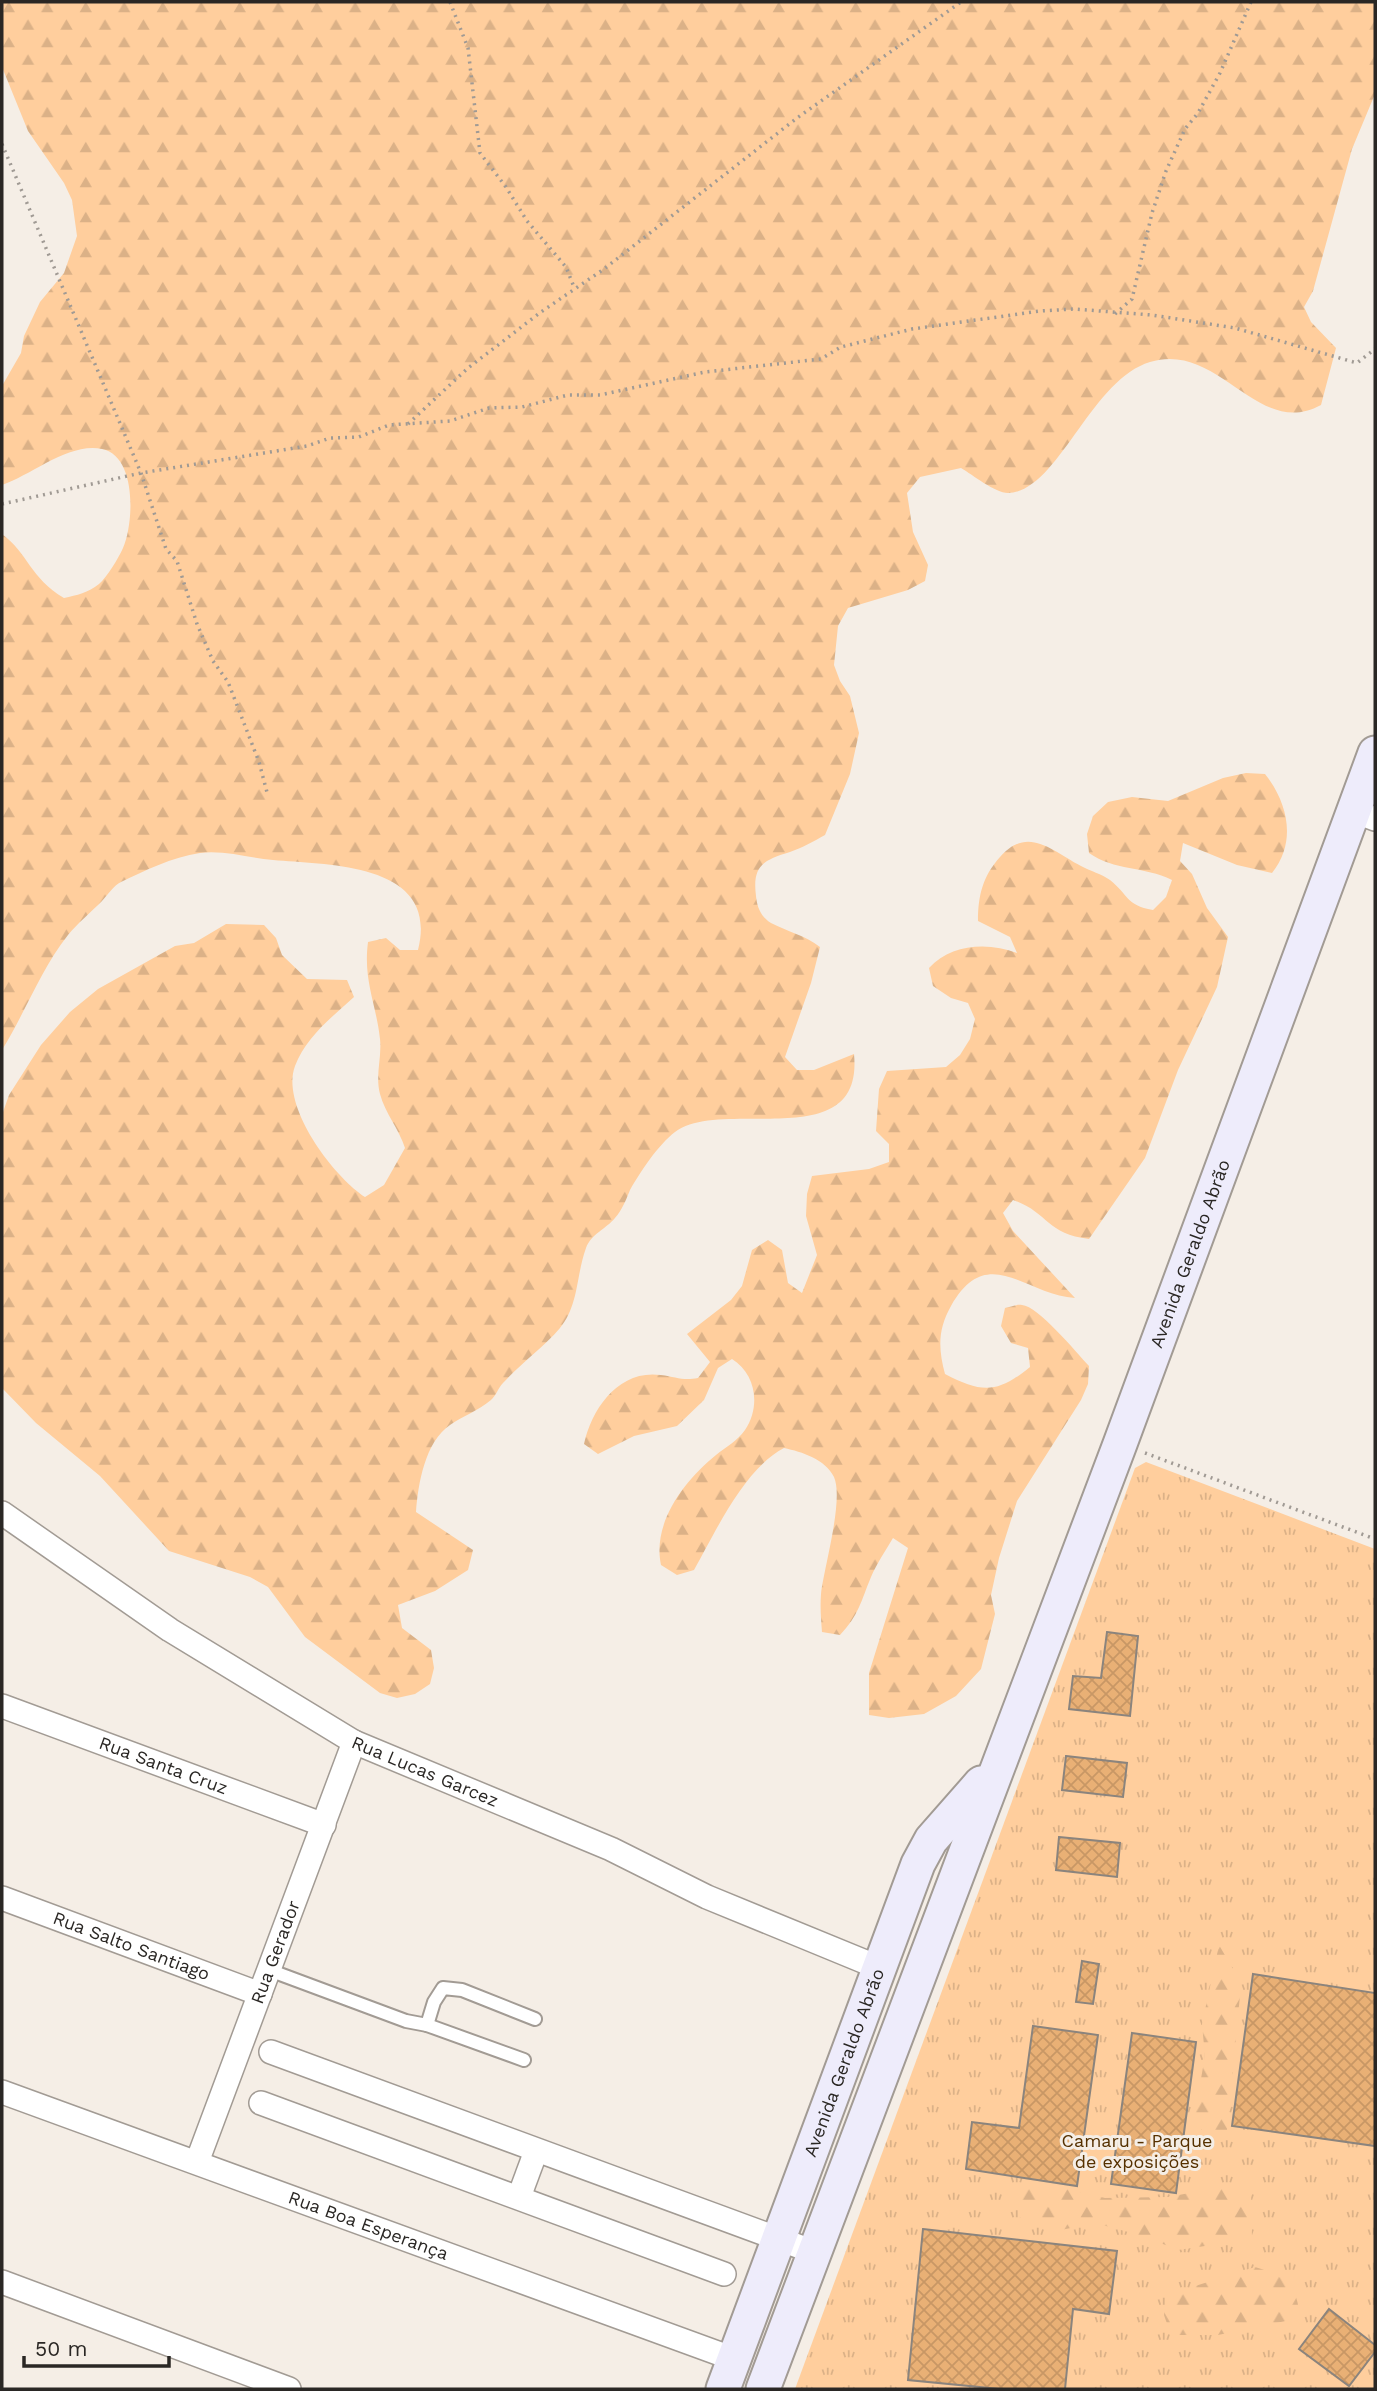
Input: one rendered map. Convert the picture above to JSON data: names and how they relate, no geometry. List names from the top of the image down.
{
  "streets": {
    "main road": ["Avenida Geraldo Abrão"],
    "street": [
      "Rua Santa Cruz",
      "Rua Lucas Garcez",
      "Rua Salto Santiago",
      "Rua Gerador",
      "Rua Boa Esperança"
    ]
  },
  "crossings": [
    ["Avenida Geraldo Abrão", "Rua Lucas Garcez"],
    ["Avenida Geraldo Abrão", "Rua Boa Esperança"],
    ["Rua Santa Cruz", "Rua Gerador"],
    ["Rua Lucas Garcez", "Rua Gerador"],
    ["Rua Salto Santiago", "Rua Gerador"],
    ["Rua Gerador", "Rua Boa Esperança"]
  ],
  "parks": ["Camaru - Parque de exposições"],
  "scale_bar": "50 m"
}
